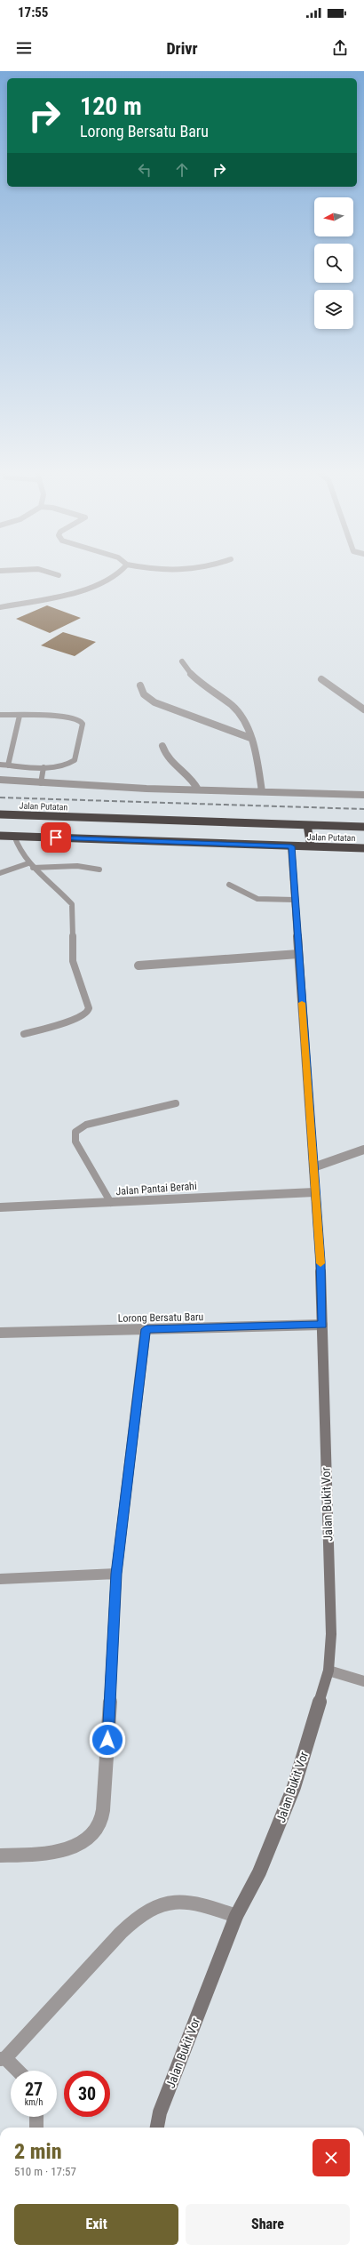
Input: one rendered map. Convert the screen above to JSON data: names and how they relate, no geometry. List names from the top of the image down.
{
  "streets": {
    "highway": ["Jalan Putatan"],
    "street": ["Jalan Pantai Berahi", "Lorong Bersatu Baru", "Jalan Bukit Vor"]
  },
  "crossings": [
    ["Jalan Putatan", "Jalan Bukit Vor"],
    ["Jalan Pantai Berahi", "Jalan Bukit Vor"],
    ["Lorong Bersatu Baru", "Jalan Bukit Vor"]
  ],
  "north": "left",
  "page": {
    "status": "17:55",
    "header": "Drivr",
    "turn": ["120 m", "Lorong Bersatu Baru"],
    "speed": "27 km/h",
    "limit": "30",
    "heading": ["2 min", "510 m · 17:57"],
    "buttons": ["Exit", "Share"]
  }
}
